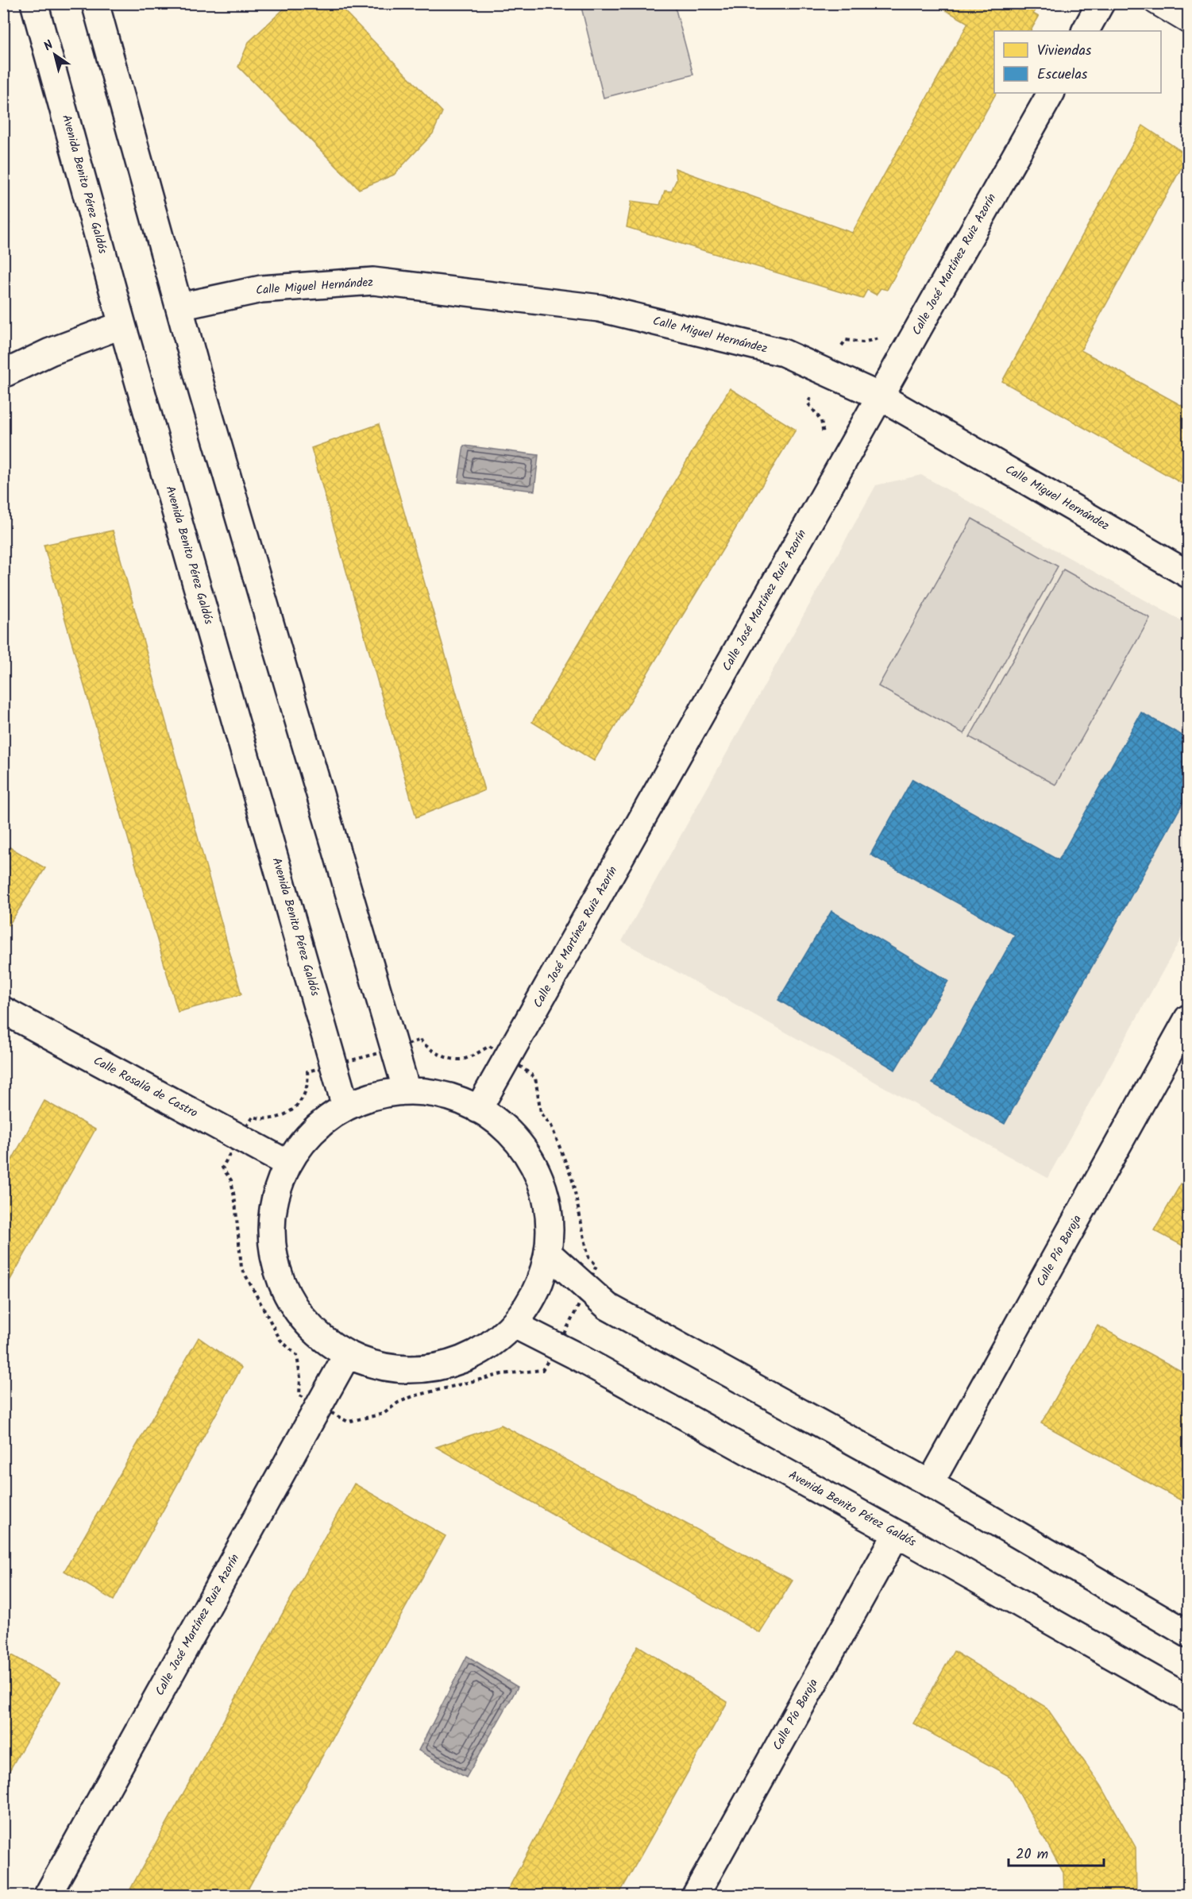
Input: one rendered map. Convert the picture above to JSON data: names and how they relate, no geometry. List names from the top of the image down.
{
  "streets": {
    "street": [
      "Avenida Benito Pérez Galdós",
      "Calle José Martínez Ruiz Azorín",
      "Calle Miguel Hernández",
      "Calle Rosalía de Castro",
      "Calle Pío Baroja"
    ]
  },
  "crossings": [
    ["Avenida Benito Pérez Galdós", "Calle Pío Baroja"],
    ["Calle José Martínez Ruiz Azorín", "Calle Miguel Hernández"]
  ],
  "legend": ["Viviendas", "Escuelas"],
  "scale_bar": "20 m",
  "north": "top left"
}
